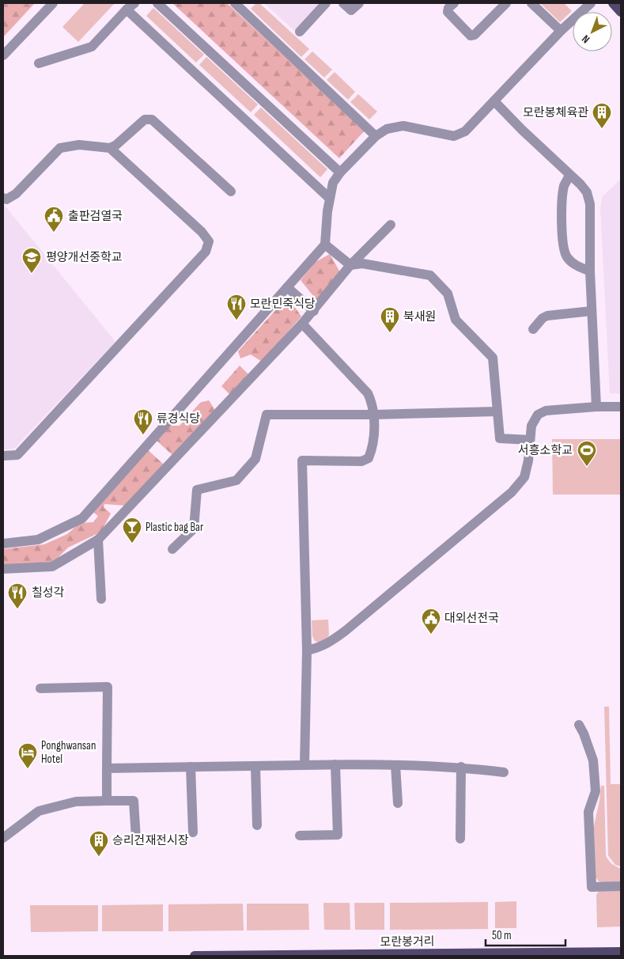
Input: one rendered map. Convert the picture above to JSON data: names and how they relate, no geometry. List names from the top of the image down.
{
  "streets": {
    "main road": ["모란봉거리"]
  },
  "places": {
    "building": ["모란봉체육관", "북새원", "승리건재전시장"],
    "public building": ["출판검열국", "대외선전국"],
    "school or university": ["평양개선중학교"],
    "restaurant": ["모란민죽식당", "류경식당", "칠성각"],
    "sports": ["서흥소학교"],
    "bar": ["Plastic bag Bar"],
    "hotel": ["Ponghwansan Hotel"]
  },
  "scale_bar": "50 m",
  "north": "bottom left"
}
